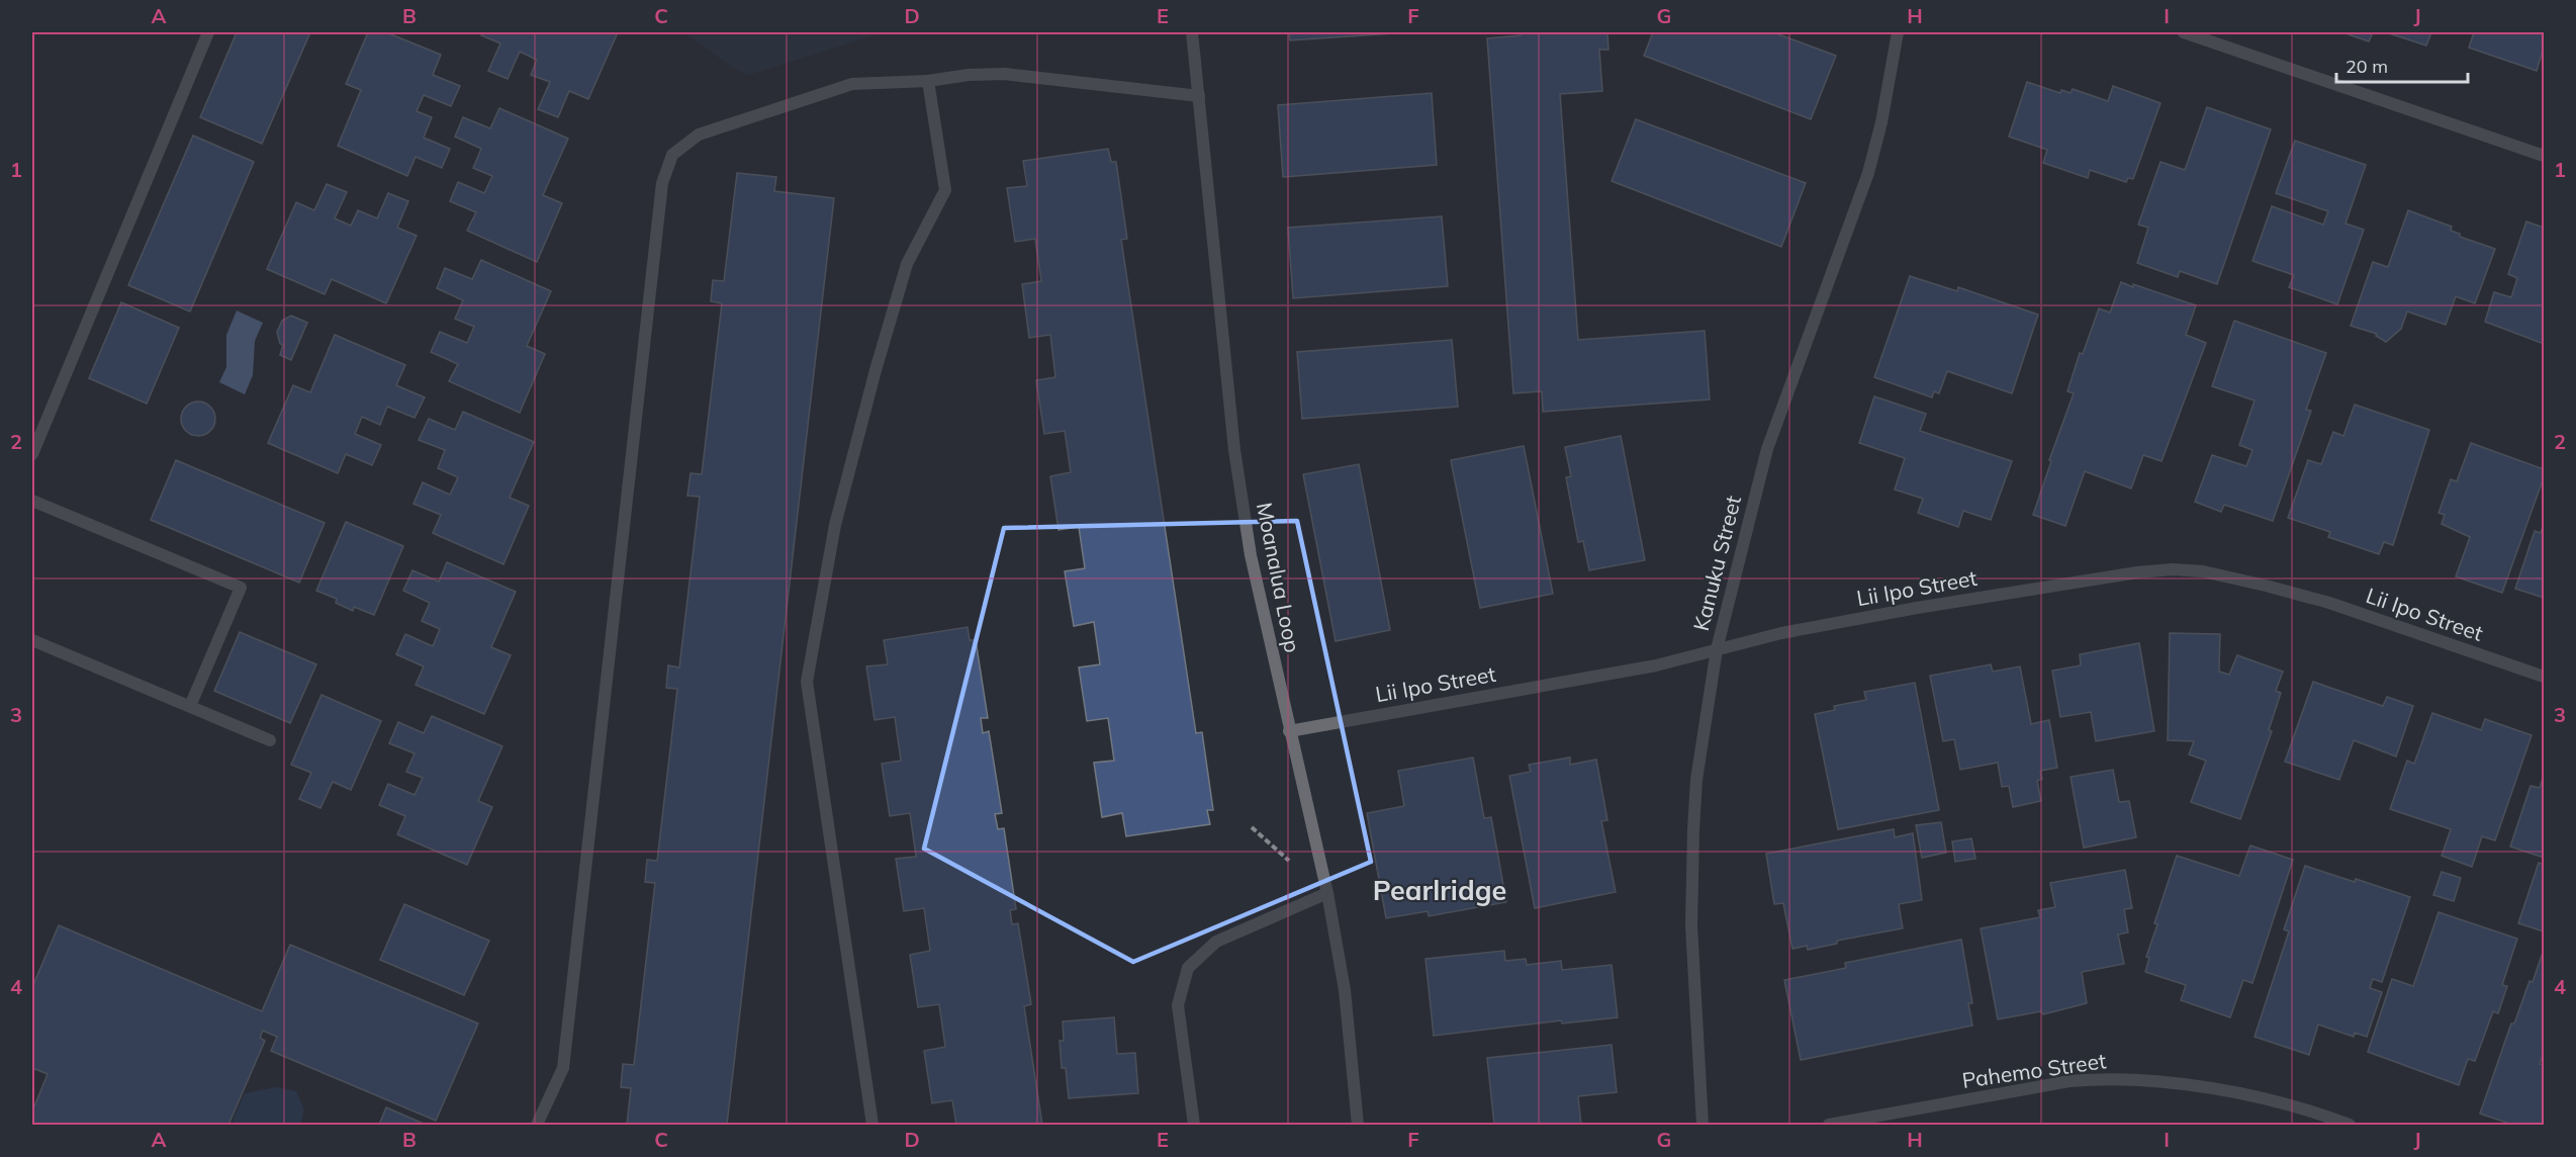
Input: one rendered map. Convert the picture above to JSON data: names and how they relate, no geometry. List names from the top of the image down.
{
  "streets": {
    "street": [
      "Kanuku Street",
      "Moanalua Loop",
      "Lii Ipo Street",
      "Pahemo Street"
    ]
  },
  "crossings": [
    ["Kanuku Street", "Lii Ipo Street"],
    ["Moanalua Loop", "Lii Ipo Street"]
  ],
  "districts": ["Pearlridge"],
  "scale_bar": "20 m",
  "grid": {
    "columns": [
      "A",
      "B",
      "C",
      "D",
      "E",
      "F",
      "G",
      "H",
      "I",
      "J"
    ],
    "rows": [
      "1",
      "2",
      "3",
      "4"
    ]
  }
}
